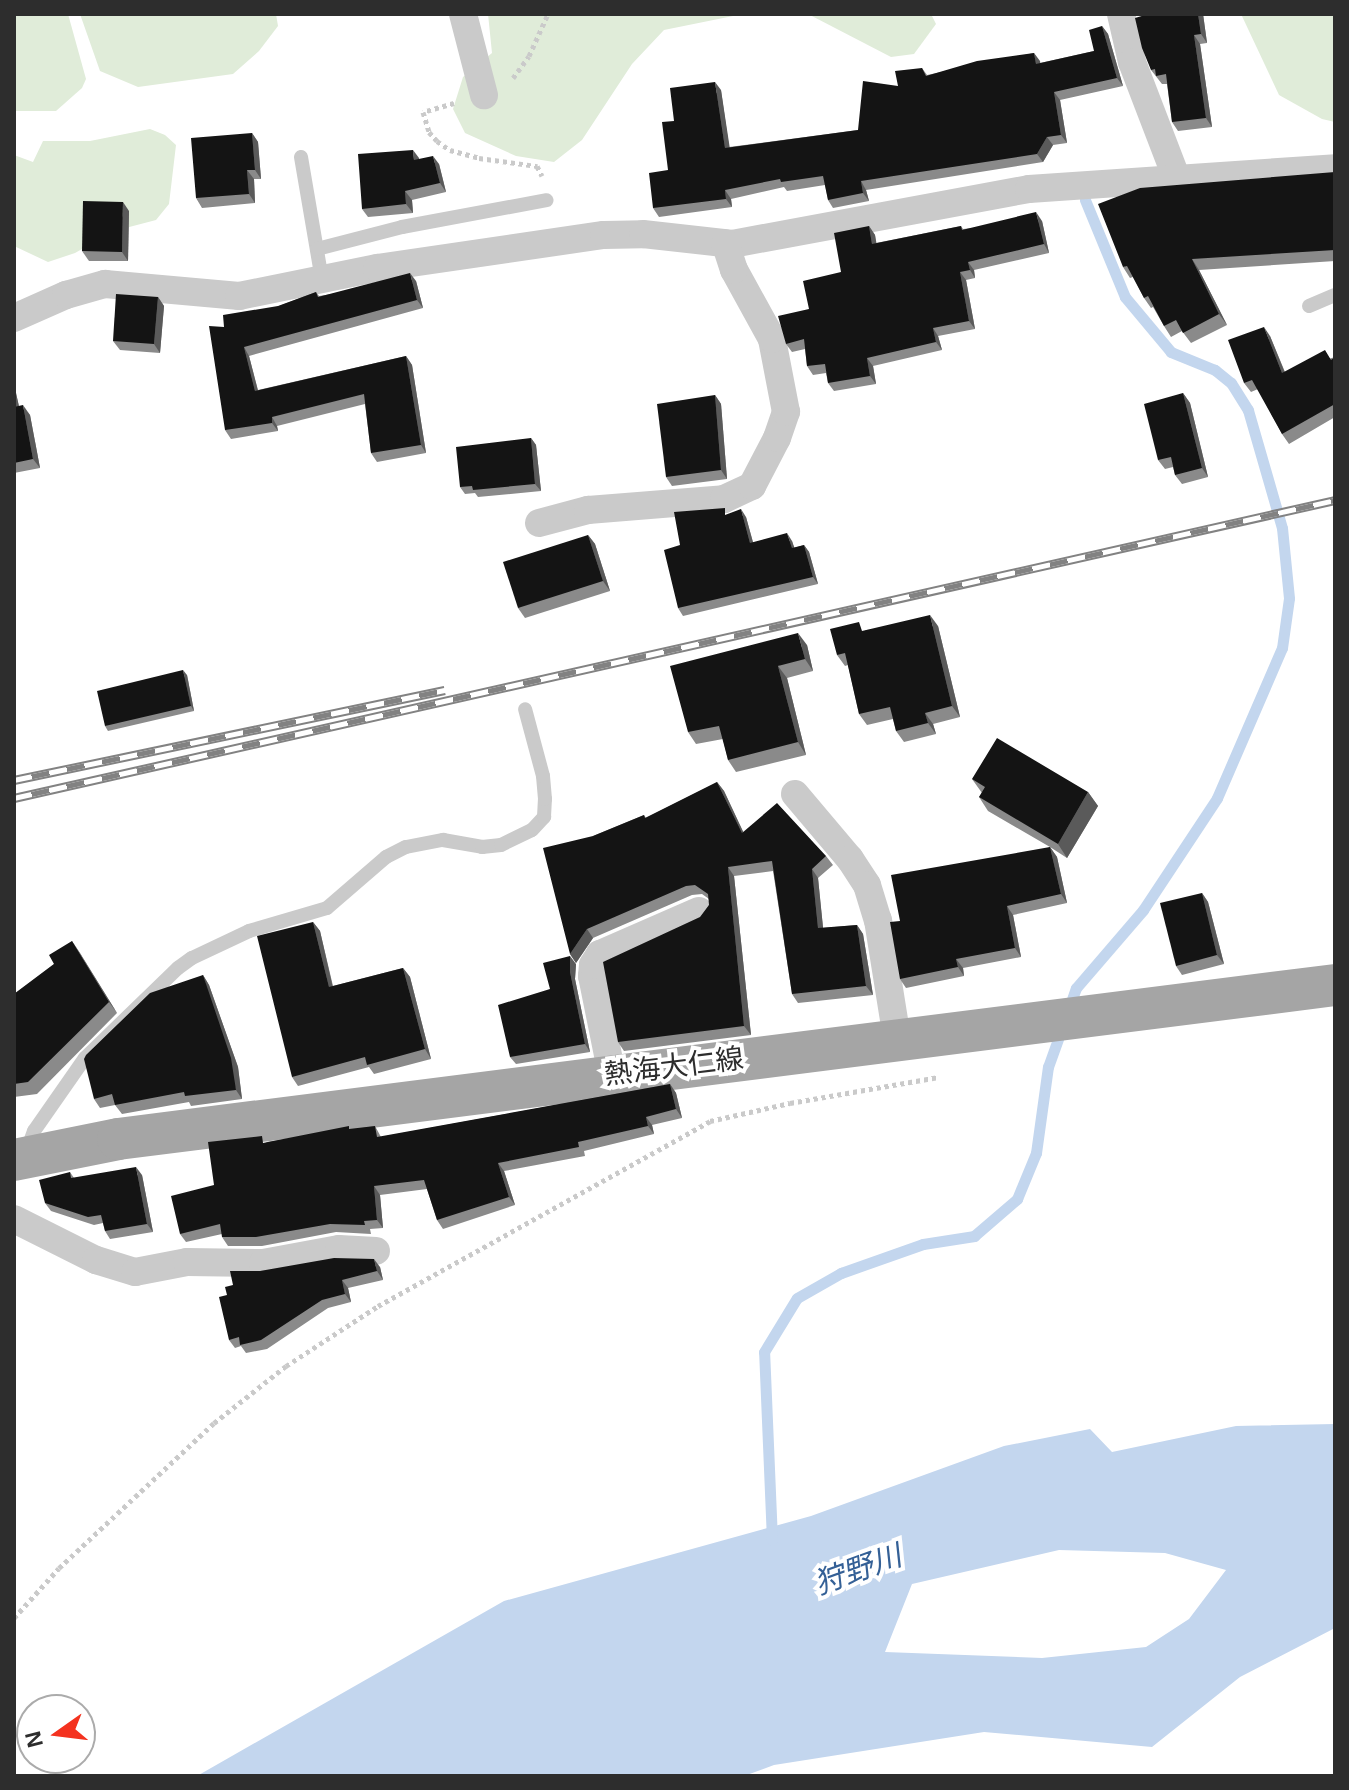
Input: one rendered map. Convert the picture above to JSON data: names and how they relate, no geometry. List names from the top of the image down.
{
  "streets": {
    "main road": ["熱海大仁線"]
  },
  "water": ["狩野川"],
  "north": "left"
}
